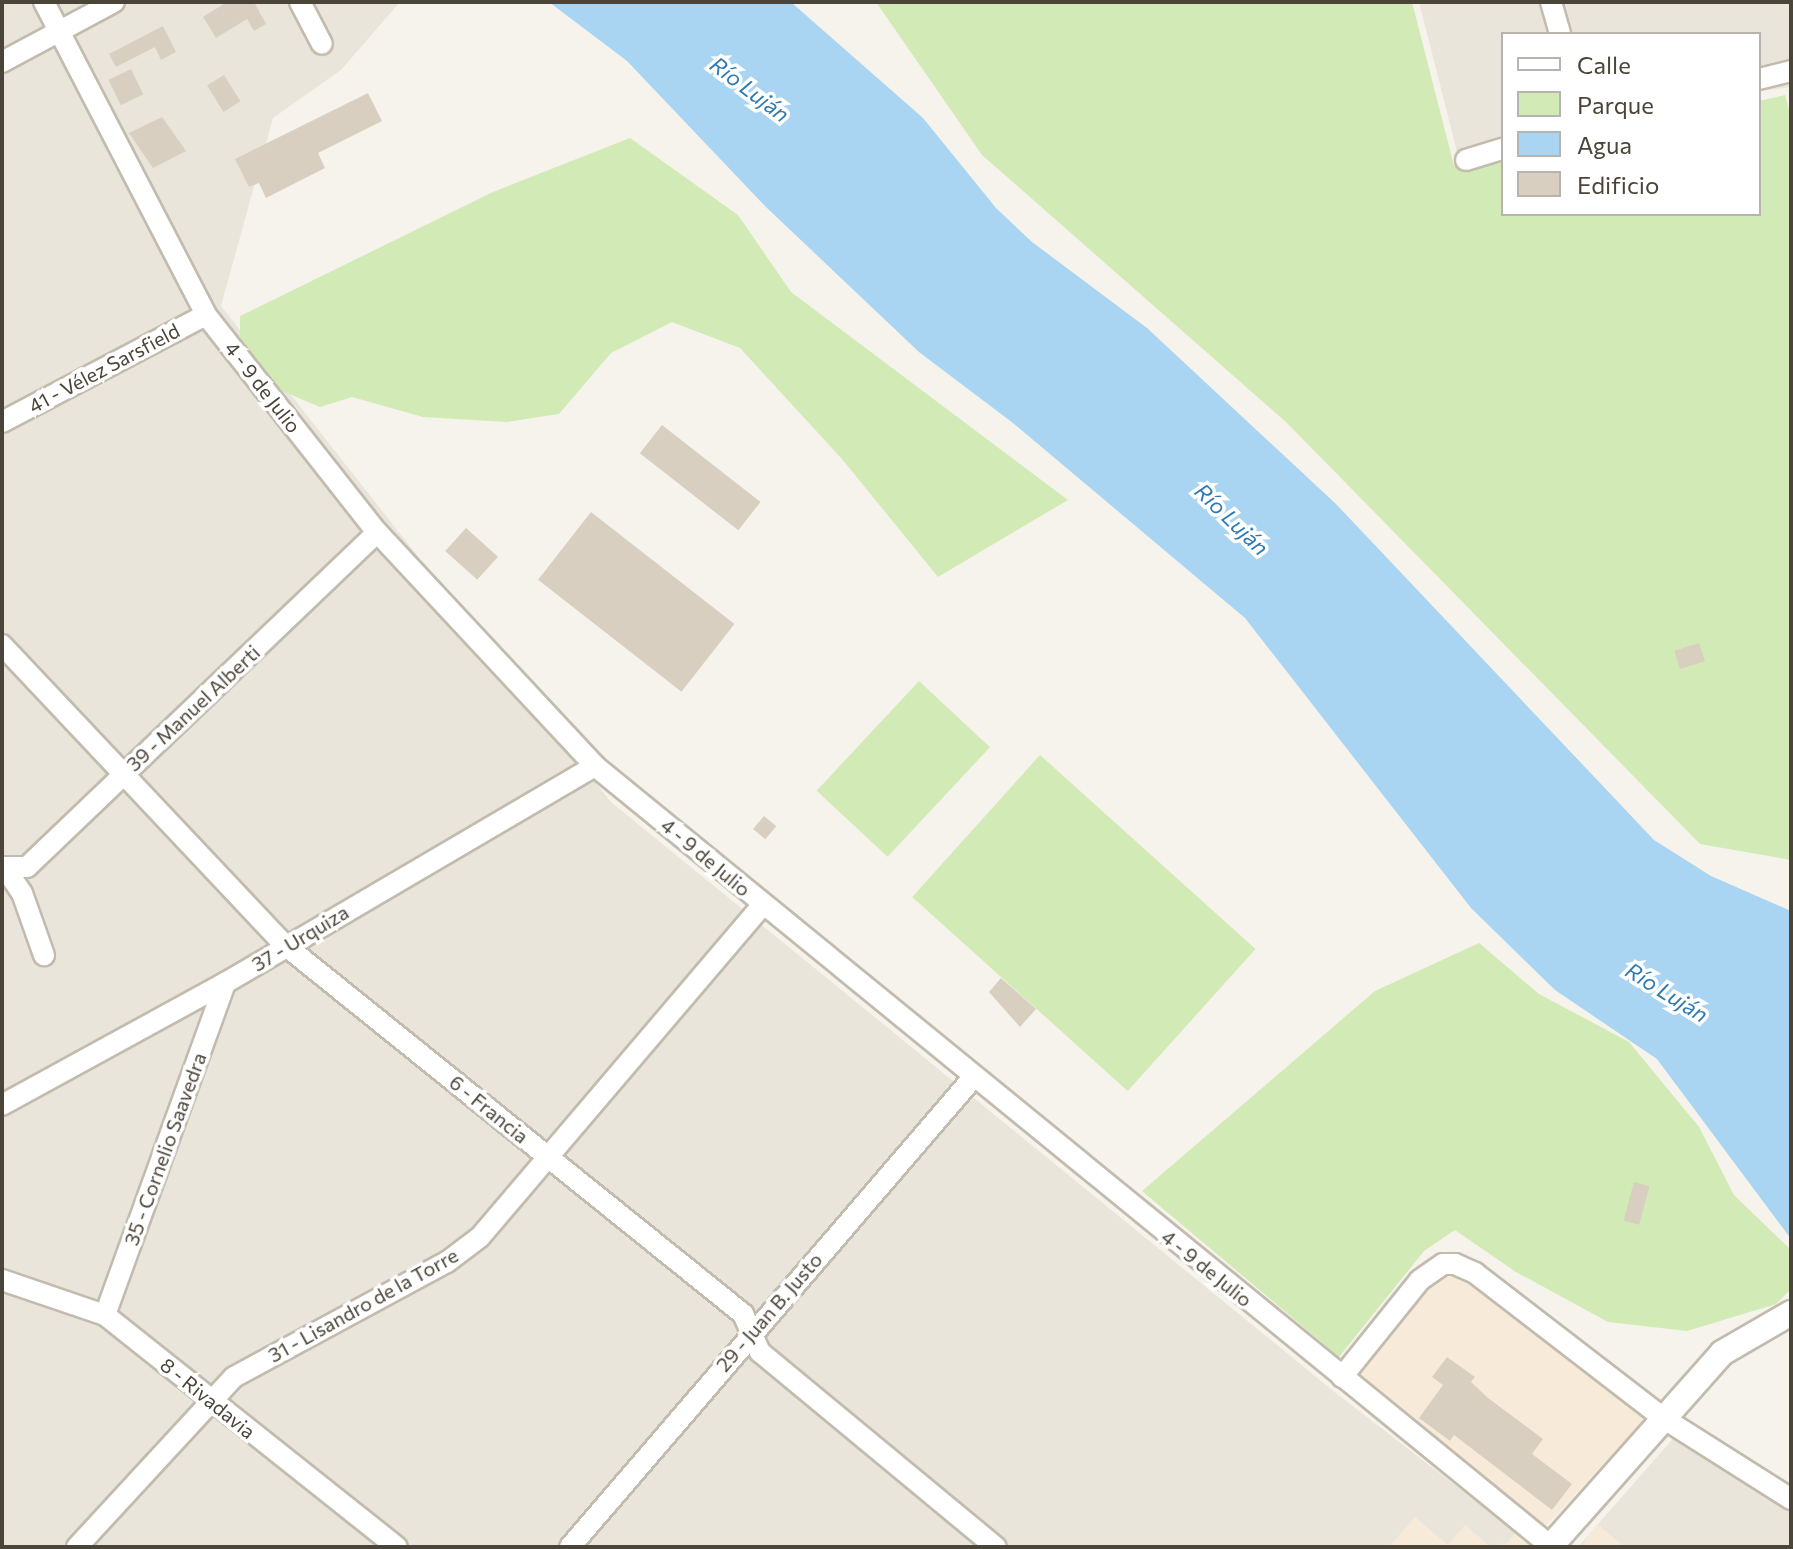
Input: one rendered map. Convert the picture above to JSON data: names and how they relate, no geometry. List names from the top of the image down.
{
  "streets": {
    "street": [
      "41 - Vélez Sarsfield",
      "4 - 9 de Julio",
      "39 - Manuel Alberti",
      "37 - Urquiza",
      "6 - Francia",
      "35 - Cornelio Saavedra",
      "31 - Lisandro de la Torre",
      "29 - Juan B. Justo",
      "8 - Rivadavia"
    ]
  },
  "crossings": [
    ["41 - Vélez Sarsfield", "4 - 9 de Julio"],
    ["4 - 9 de Julio", "39 - Manuel Alberti"],
    ["4 - 9 de Julio", "37 - Urquiza"],
    ["4 - 9 de Julio", "31 - Lisandro de la Torre"],
    ["4 - 9 de Julio", "29 - Juan B. Justo"],
    ["39 - Manuel Alberti", "6 - Francia"],
    ["37 - Urquiza", "6 - Francia"],
    ["37 - Urquiza", "35 - Cornelio Saavedra"],
    ["6 - Francia", "31 - Lisandro de la Torre"],
    ["6 - Francia", "29 - Juan B. Justo"],
    ["35 - Cornelio Saavedra", "8 - Rivadavia"],
    ["31 - Lisandro de la Torre", "8 - Rivadavia"]
  ],
  "water": ["Río Luján"],
  "legend": [
    "Calle",
    "Parque",
    "Agua",
    "Edificio"
  ]
}
